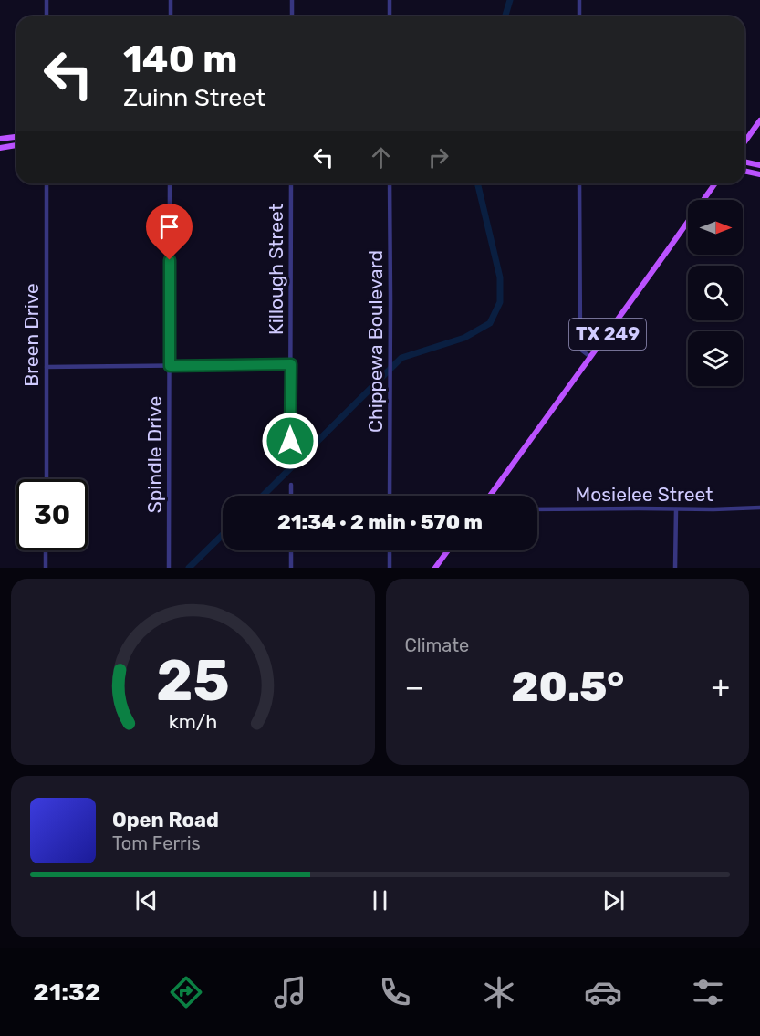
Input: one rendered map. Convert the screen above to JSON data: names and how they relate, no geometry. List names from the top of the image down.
{
  "streets": {
    "main road": ["TX 249"],
    "street": [
      "Killough Street",
      "Breen Drive",
      "Chippewa Boulevard",
      "Spindle Drive",
      "Mosielee Street"
    ]
  },
  "north": "right",
  "page": {
    "turn": ["140 m", "Zuinn Street"],
    "limit": "30",
    "trip": "21:34 · 2 min · 570 m",
    "tile": "Climate",
    "heat": ["−", "20.5°", "+"],
    "song": ["Open Road", "Tom Ferris"],
    "tabs": "21:32",
    "gauge": ["25", "km/h"]
  }
}
